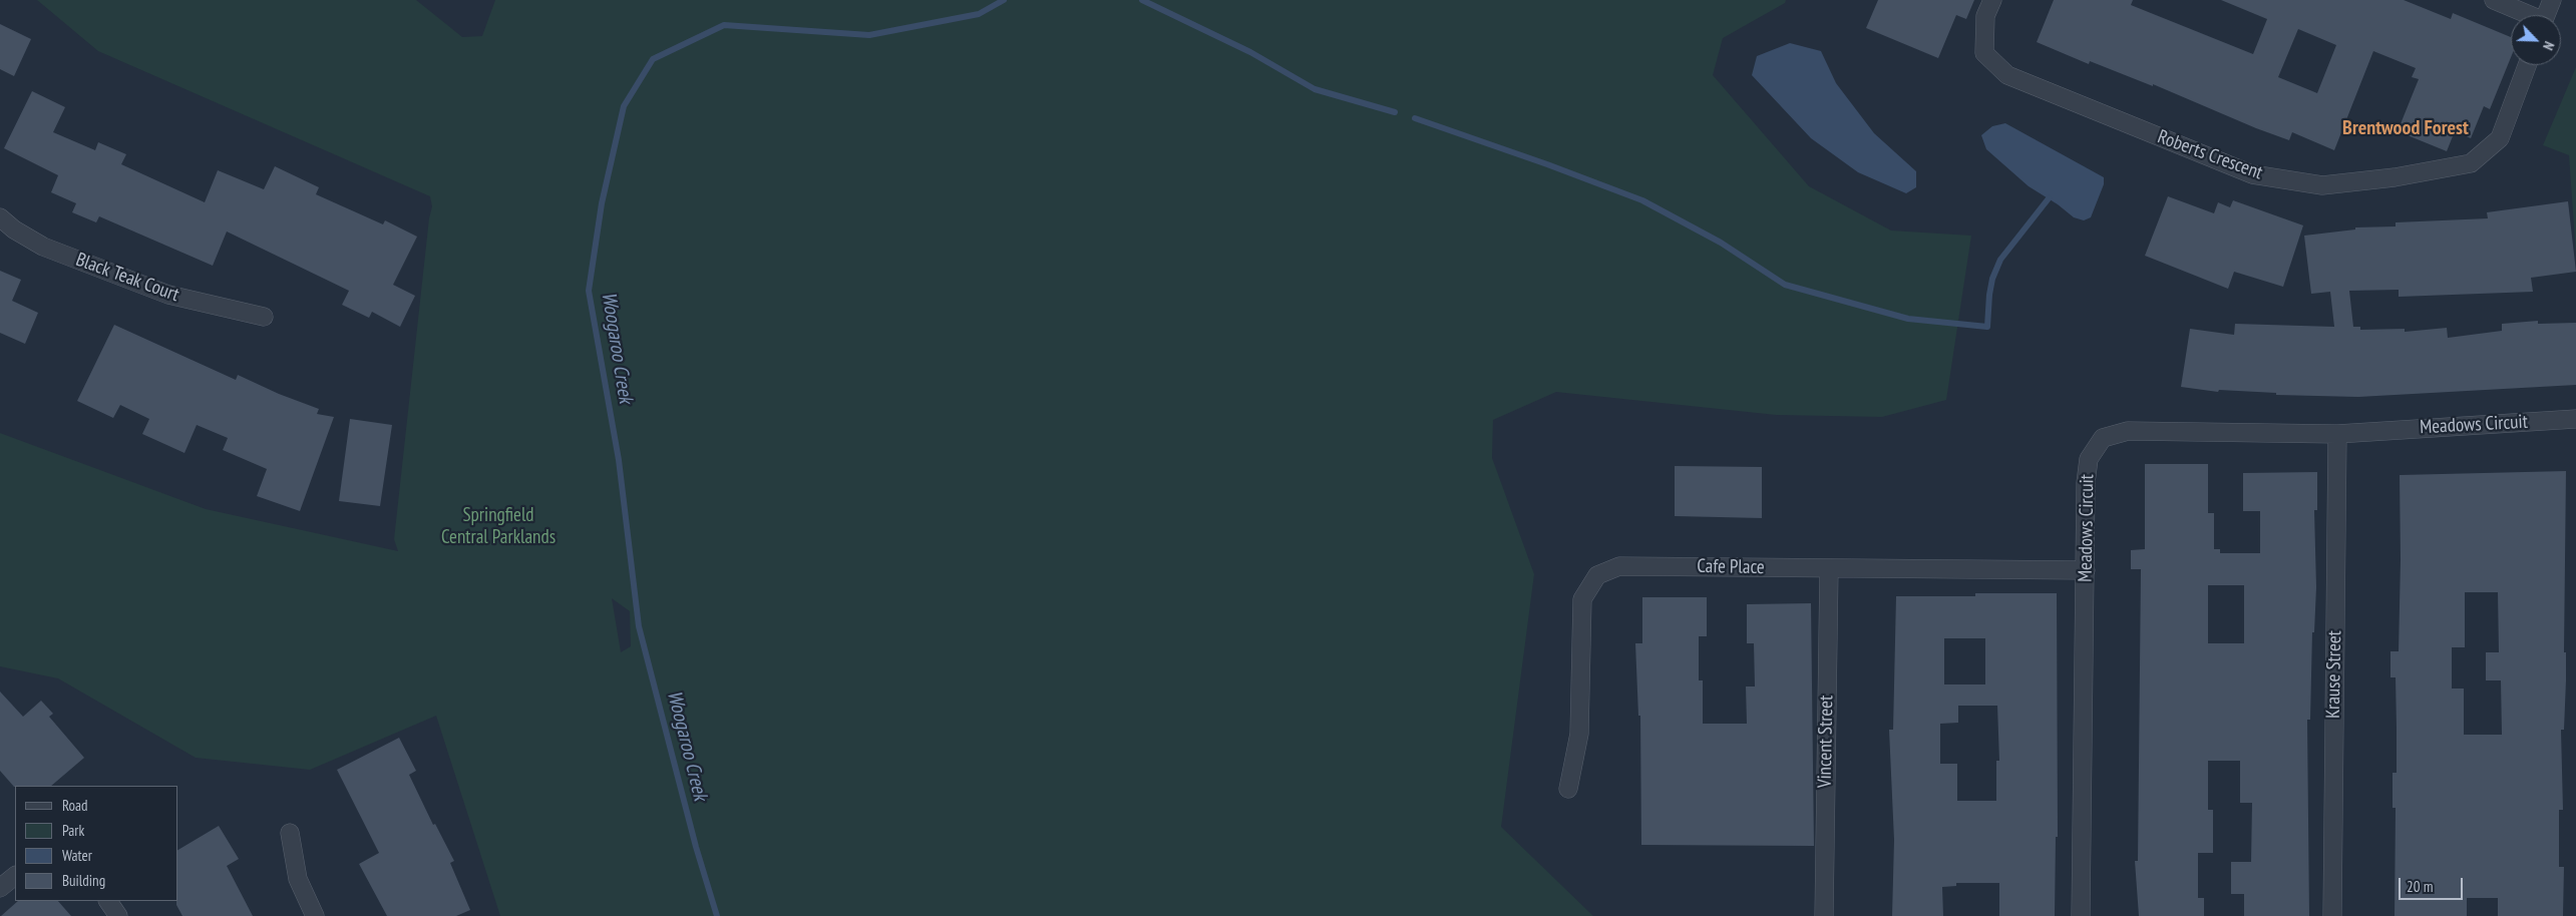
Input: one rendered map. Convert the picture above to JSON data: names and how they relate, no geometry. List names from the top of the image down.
{
  "streets": {
    "street": [
      "Roberts Crescent",
      "Black Teak Court",
      "Meadows Circuit",
      "Cafe Place",
      "Krause Street",
      "Vincent Street"
    ]
  },
  "crossings": [
    ["Meadows Circuit", "Cafe Place"],
    ["Meadows Circuit", "Krause Street"],
    ["Cafe Place", "Vincent Street"]
  ],
  "districts": ["Brentwood Forest"],
  "water": ["Woogaroo Creek"],
  "parks": ["Springfield Central Parklands"],
  "legend": [
    "Road",
    "Park",
    "Water",
    "Building"
  ],
  "scale_bar": "20 m",
  "north": "bottom right"
}
